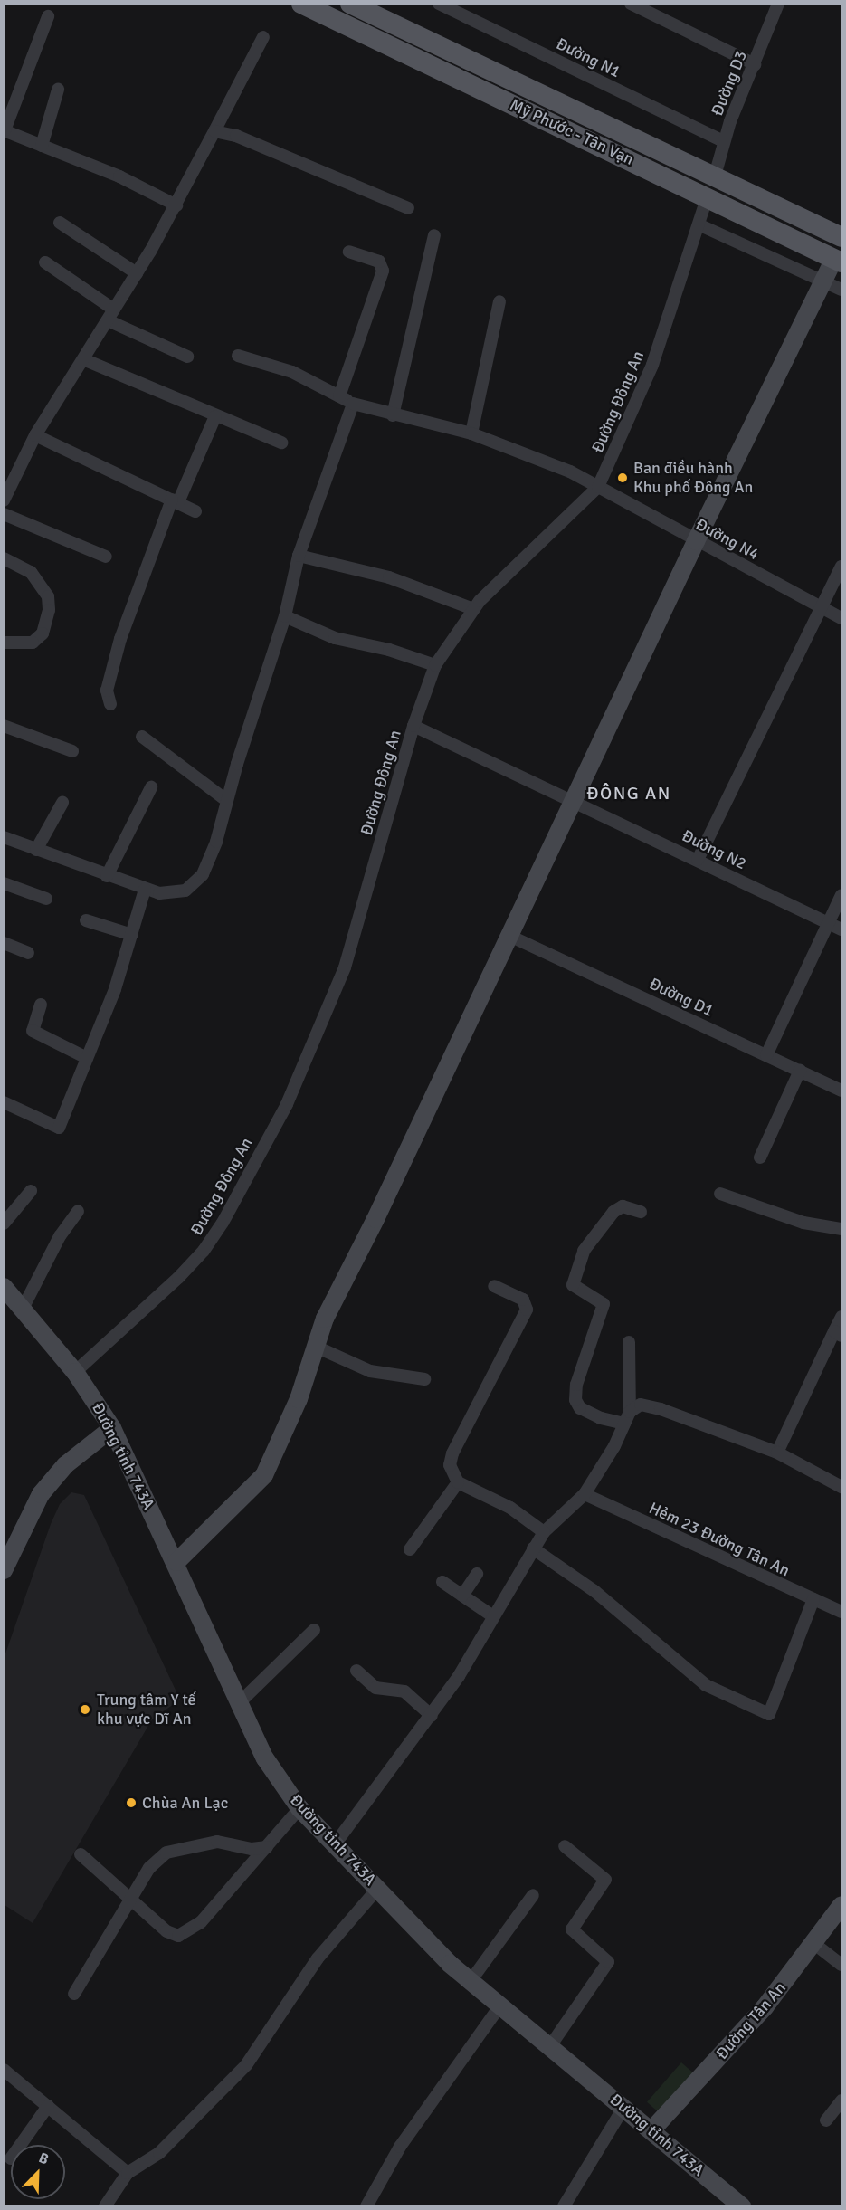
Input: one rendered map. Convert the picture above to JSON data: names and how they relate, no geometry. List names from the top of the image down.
{
  "streets": {
    "main road": ["Mỹ Phước - Tân Vạn"],
    "street": [
      "Đường N1",
      "Đường D3",
      "Đường Đông An",
      "Đường N4",
      "Đường N2",
      "Đường D1",
      "Đường tỉnh 743A",
      "Hẻm 23 Đường Tân An",
      "Đường Tân An"
    ]
  },
  "crossings": [
    ["Đường N1", "Đường D3"],
    ["Đường D3", "Mỹ Phước - Tân Vạn"],
    ["Mỹ Phước - Tân Vạn", "Đường Đông An"],
    ["Đường Đông An", "Đường N4"],
    ["Đường Đông An", "Đường N2"],
    ["Đường Đông An", "Đường tỉnh 743A"],
    ["Đường tỉnh 743A", "Đường Tân An"]
  ],
  "districts": ["ĐÔNG AN"],
  "places": ["Ban điều hành Khu phố Đông An", "Trung tâm Y tế khu vực Dĩ An", "Chùa An Lạc"],
  "north": "top right"
}
